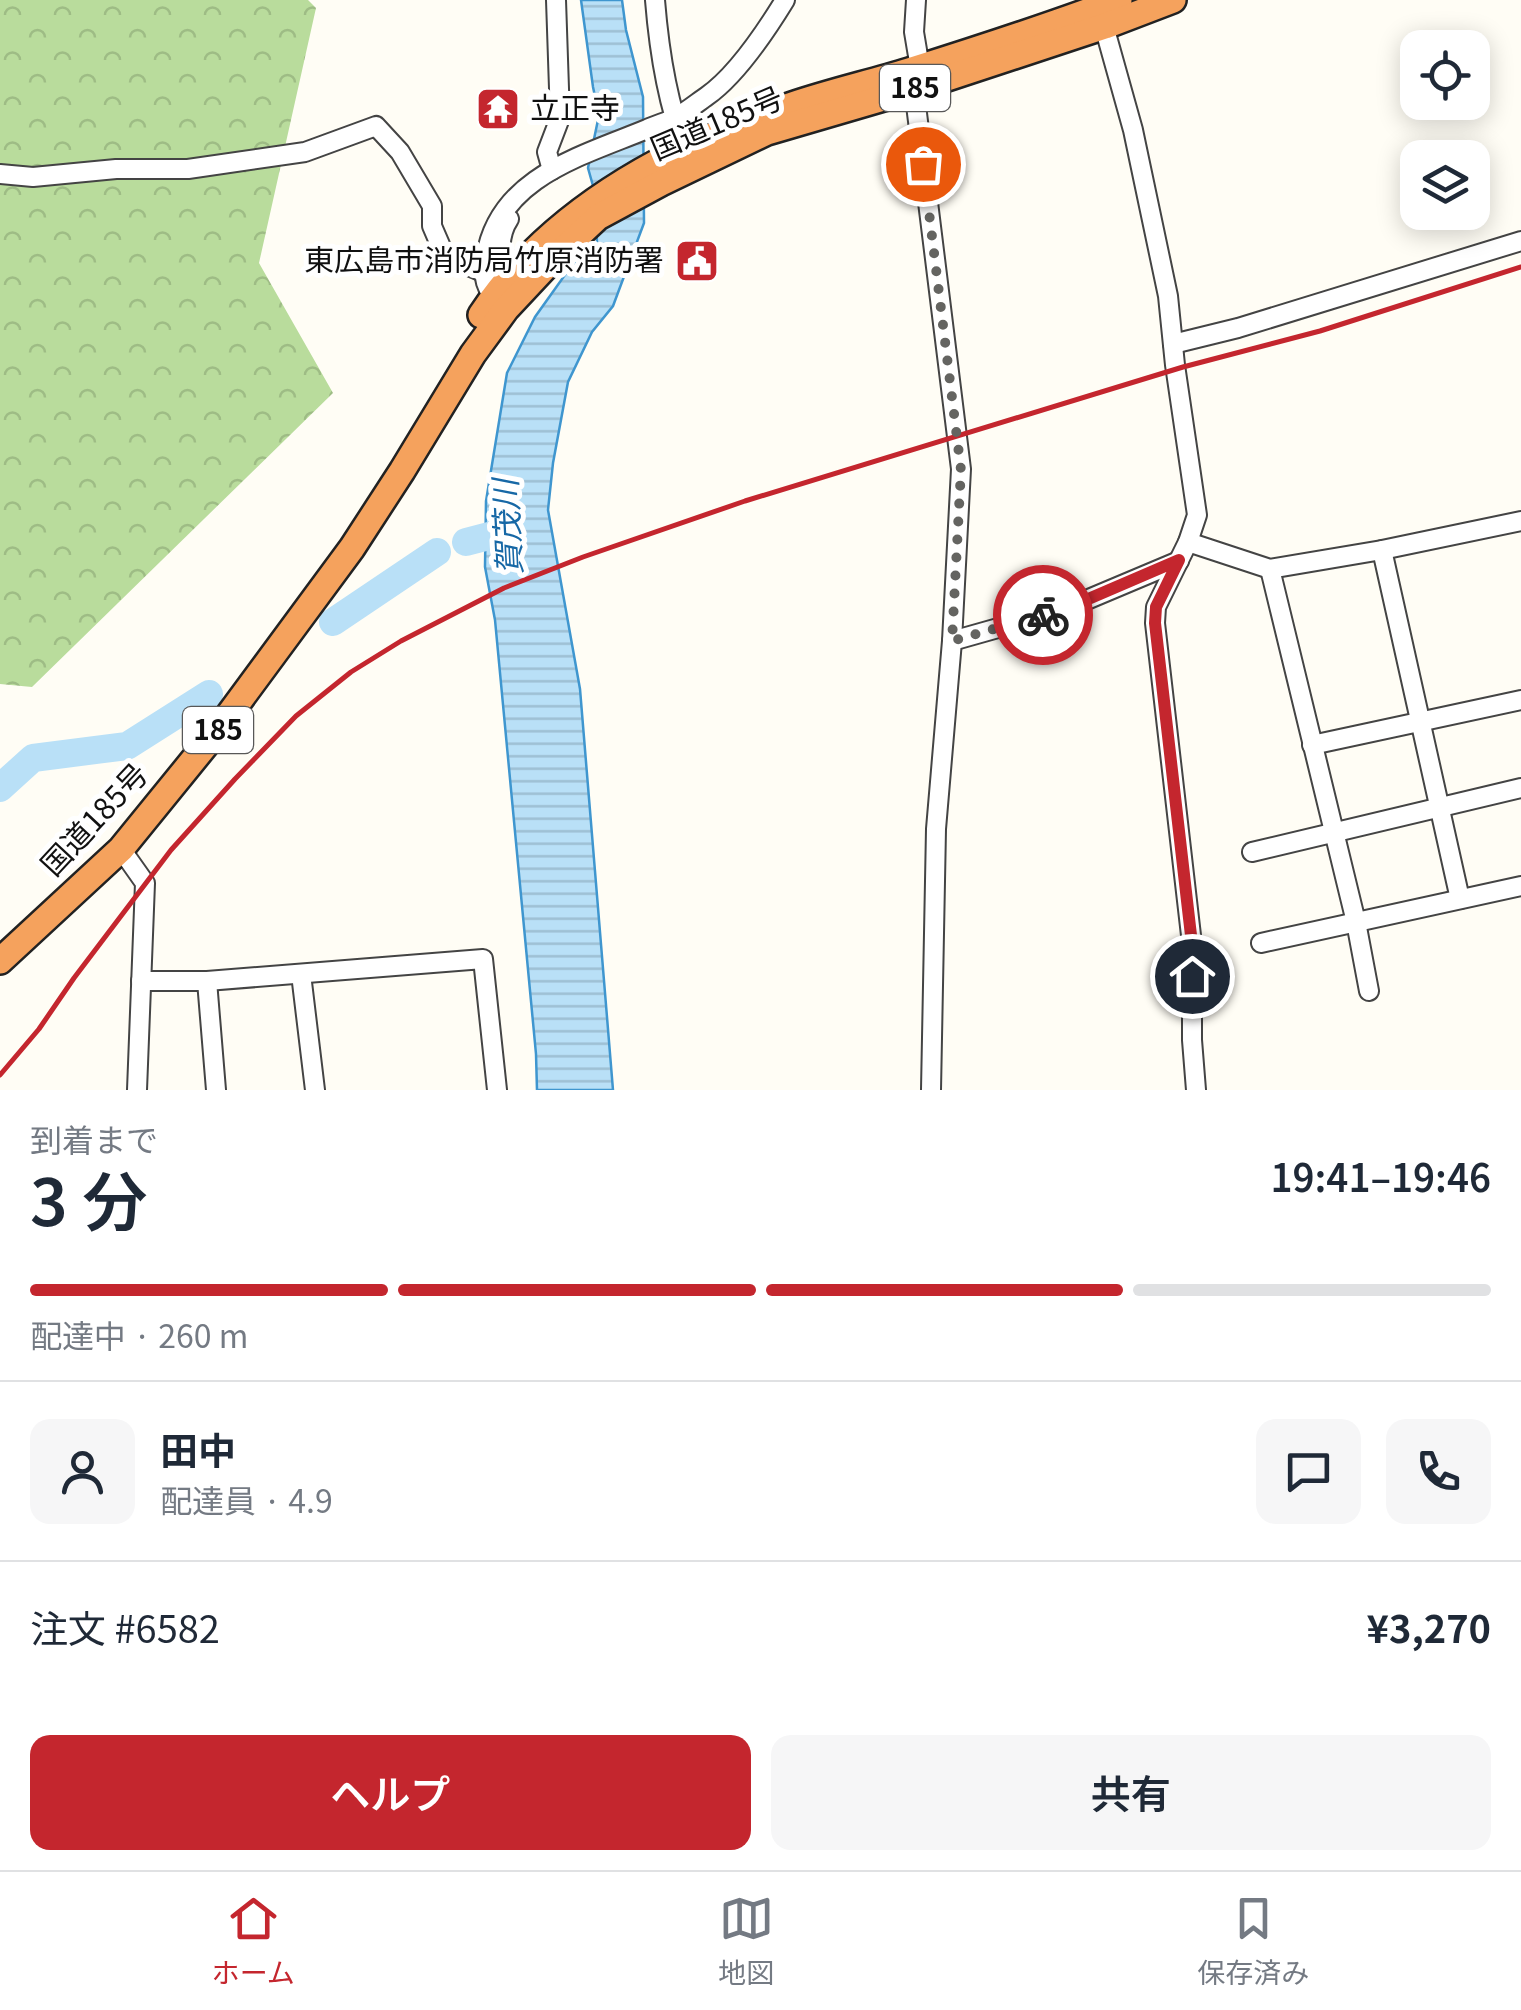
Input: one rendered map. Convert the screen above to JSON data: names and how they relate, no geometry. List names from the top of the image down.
{
  "streets": {
    "highway": ["185", "国道185号"]
  },
  "water": ["賀茂川"],
  "places": {
    "temple": ["立正寺"],
    "public building": ["東広島市消防局竹原消防署"]
  },
  "page": {
    "heading": ["3 分", "到着まで", "19:41–19:46"],
    "panel": [
      "田中",
      "配達員 · 4.9",
      "注文 #6582",
      "¥3,270"
    ],
    "bar": "配達中 · 260 m",
    "buttons": ["ヘルプ", "共有"],
    "tabs": ["ホーム", "地図", "保存済み"]
  }
}
